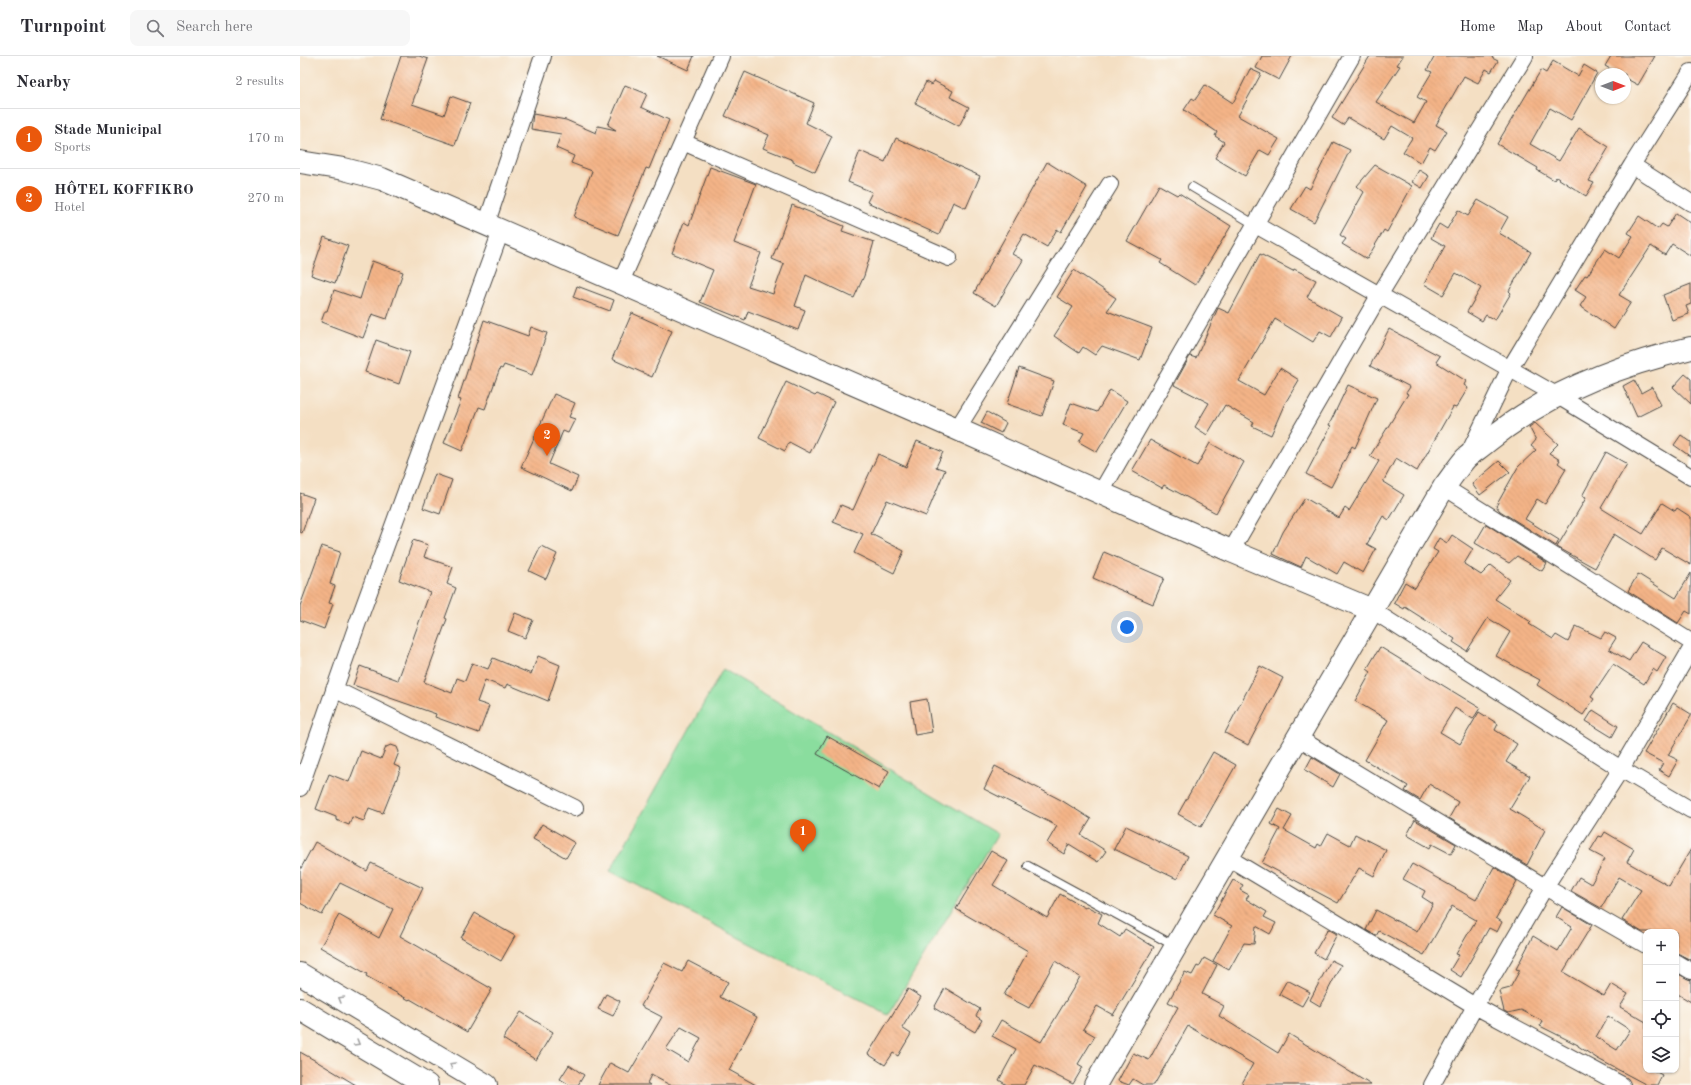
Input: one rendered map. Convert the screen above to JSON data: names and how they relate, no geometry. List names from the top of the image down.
{
  "north": "right",
  "page": {
    "header": "Turnpoint",
    "search": "Search here",
    "nav": [
      "Home",
      "Map",
      "About",
      "Contact"
    ],
    "heading": ["Nearby", "2 results"],
    "list": [
      {
        "mark": "1",
        "name": "Stade Municipal",
        "note": "Sports",
        "value": "170 m"
      },
      {
        "mark": "2",
        "name": "HÔTEL KOFFIKRO",
        "note": "Hotel",
        "value": "270 m"
      }
    ],
    "pins": ["2", "1"],
    "map_buttons": ["+", "−"]
  }
}
